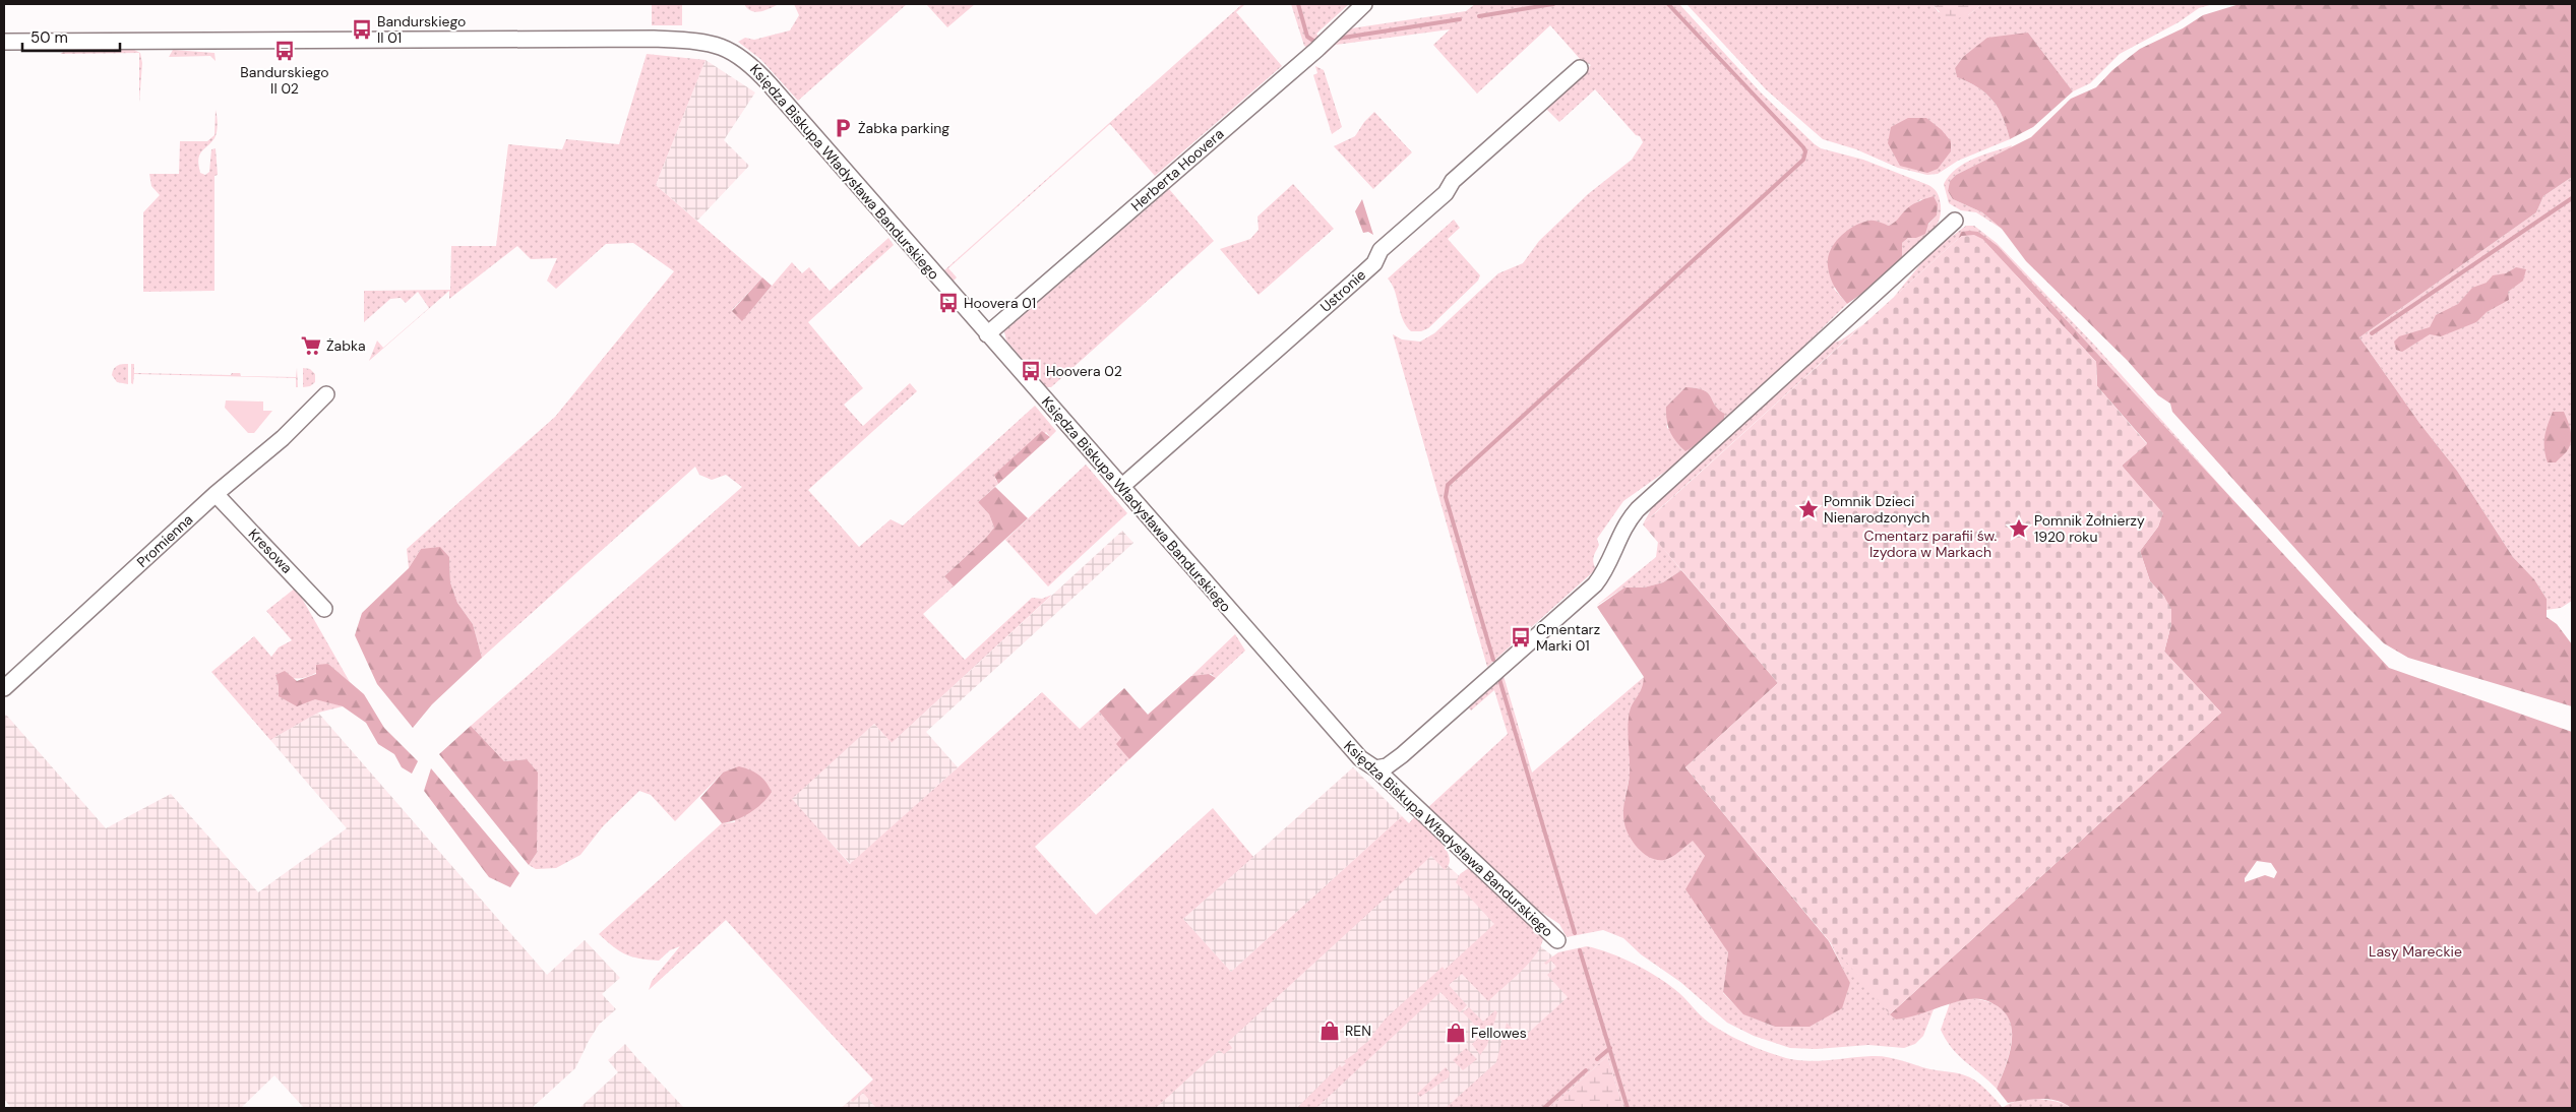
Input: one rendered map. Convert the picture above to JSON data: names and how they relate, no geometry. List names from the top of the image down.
{
  "streets": {
    "street": [
      "Herberta Hoovera",
      "Księdza Biskupa Władysława Bandurskiego",
      "Ustronie",
      "Promienna",
      "Kresowa"
    ]
  },
  "crossings": [
    ["Herberta Hoovera", "Księdza Biskupa Władysława Bandurskiego"],
    ["Księdza Biskupa Władysława Bandurskiego", "Ustronie"],
    ["Promienna", "Kresowa"]
  ],
  "parks": ["Cmentarz parafii św. Izydora w Markach", "Lasy Mareckie"],
  "places": {
    "bus stop": [
      "Bandurskiego II 01",
      "Bandurskiego II 02",
      "Hoovera 01",
      "Hoovera 02",
      "Cmentarz Marki 01"
    ],
    "parking": ["Żabka parking"],
    "supermarket": ["Żabka"],
    "place": ["Pomnik Dzieci Nienarodzonych", "Pomnik Żołnierzy 1920 roku"],
    "shop": ["REN", "Fellowes"]
  },
  "scale_bar": "50 m"
}
